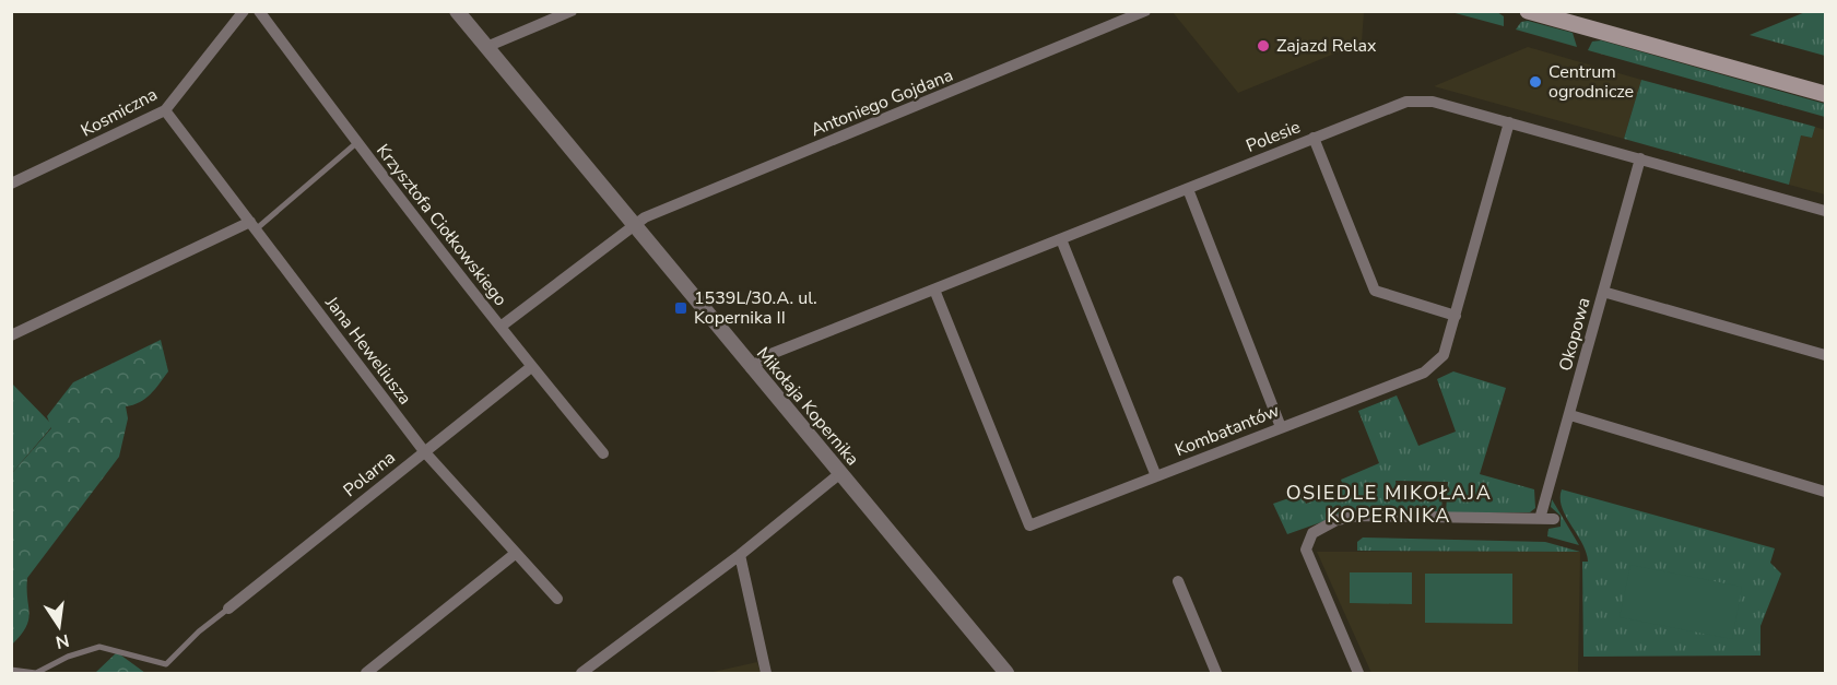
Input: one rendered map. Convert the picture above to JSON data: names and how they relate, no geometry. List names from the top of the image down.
{
  "streets": {
    "street": [
      "Antoniego Gojdana",
      "Kosmiczna",
      "Polesie",
      "Krzysztofa Ciołkowskiego",
      "Okopowa",
      "Jana Heweliusza",
      "Mikołaja Kopernika",
      "Kombatantów",
      "Polarna"
    ]
  },
  "crossings": [
    ["Antoniego Gojdana", "Mikołaja Kopernika"],
    ["Kosmiczna", "Jana Heweliusza"],
    ["Polesie", "Okopowa"],
    ["Polesie", "Mikołaja Kopernika"],
    ["Polesie", "Kombatantów"],
    ["Krzysztofa Ciołkowskiego", "Polarna"],
    ["Jana Heweliusza", "Polarna"]
  ],
  "districts": ["OSIEDLE MIKOŁAJA KOPERNIKA"],
  "places": {
    "other": ["Zajazd Relax", "Centrum ogrodnicze"],
    "transit": ["1539L/30.A. ul. Kopernika II"]
  },
  "north": "bottom"
}
